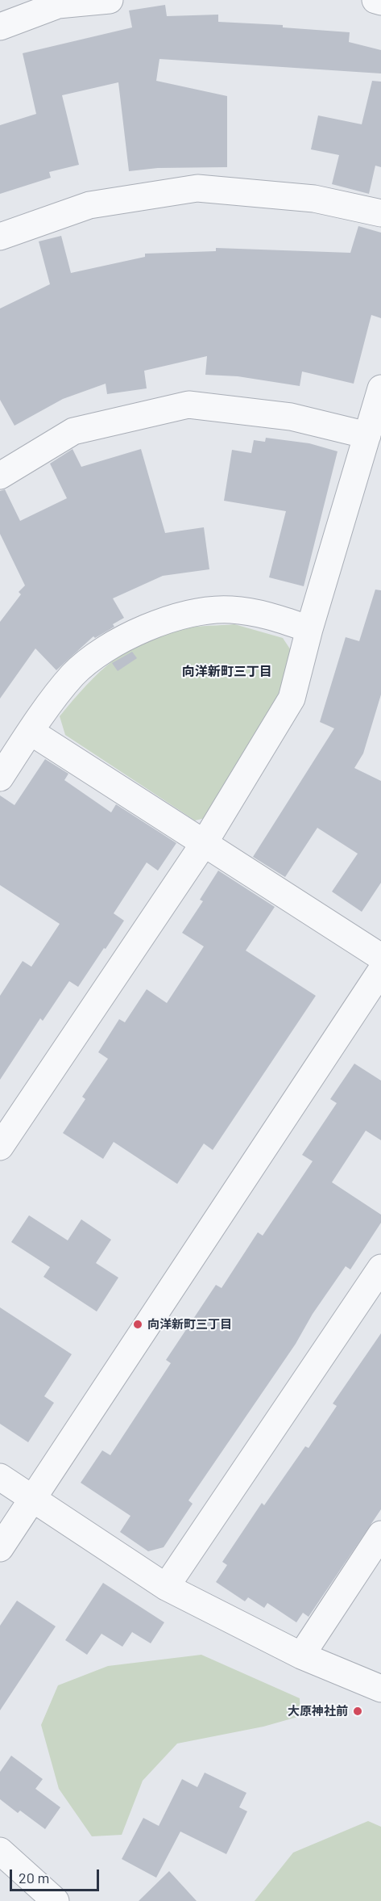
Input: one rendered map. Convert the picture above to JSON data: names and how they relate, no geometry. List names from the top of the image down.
{
  "districts": ["向洋新町三丁目"],
  "places": ["向洋新町三丁目", "大原神社前"],
  "scale_bar": "20 m"
}
